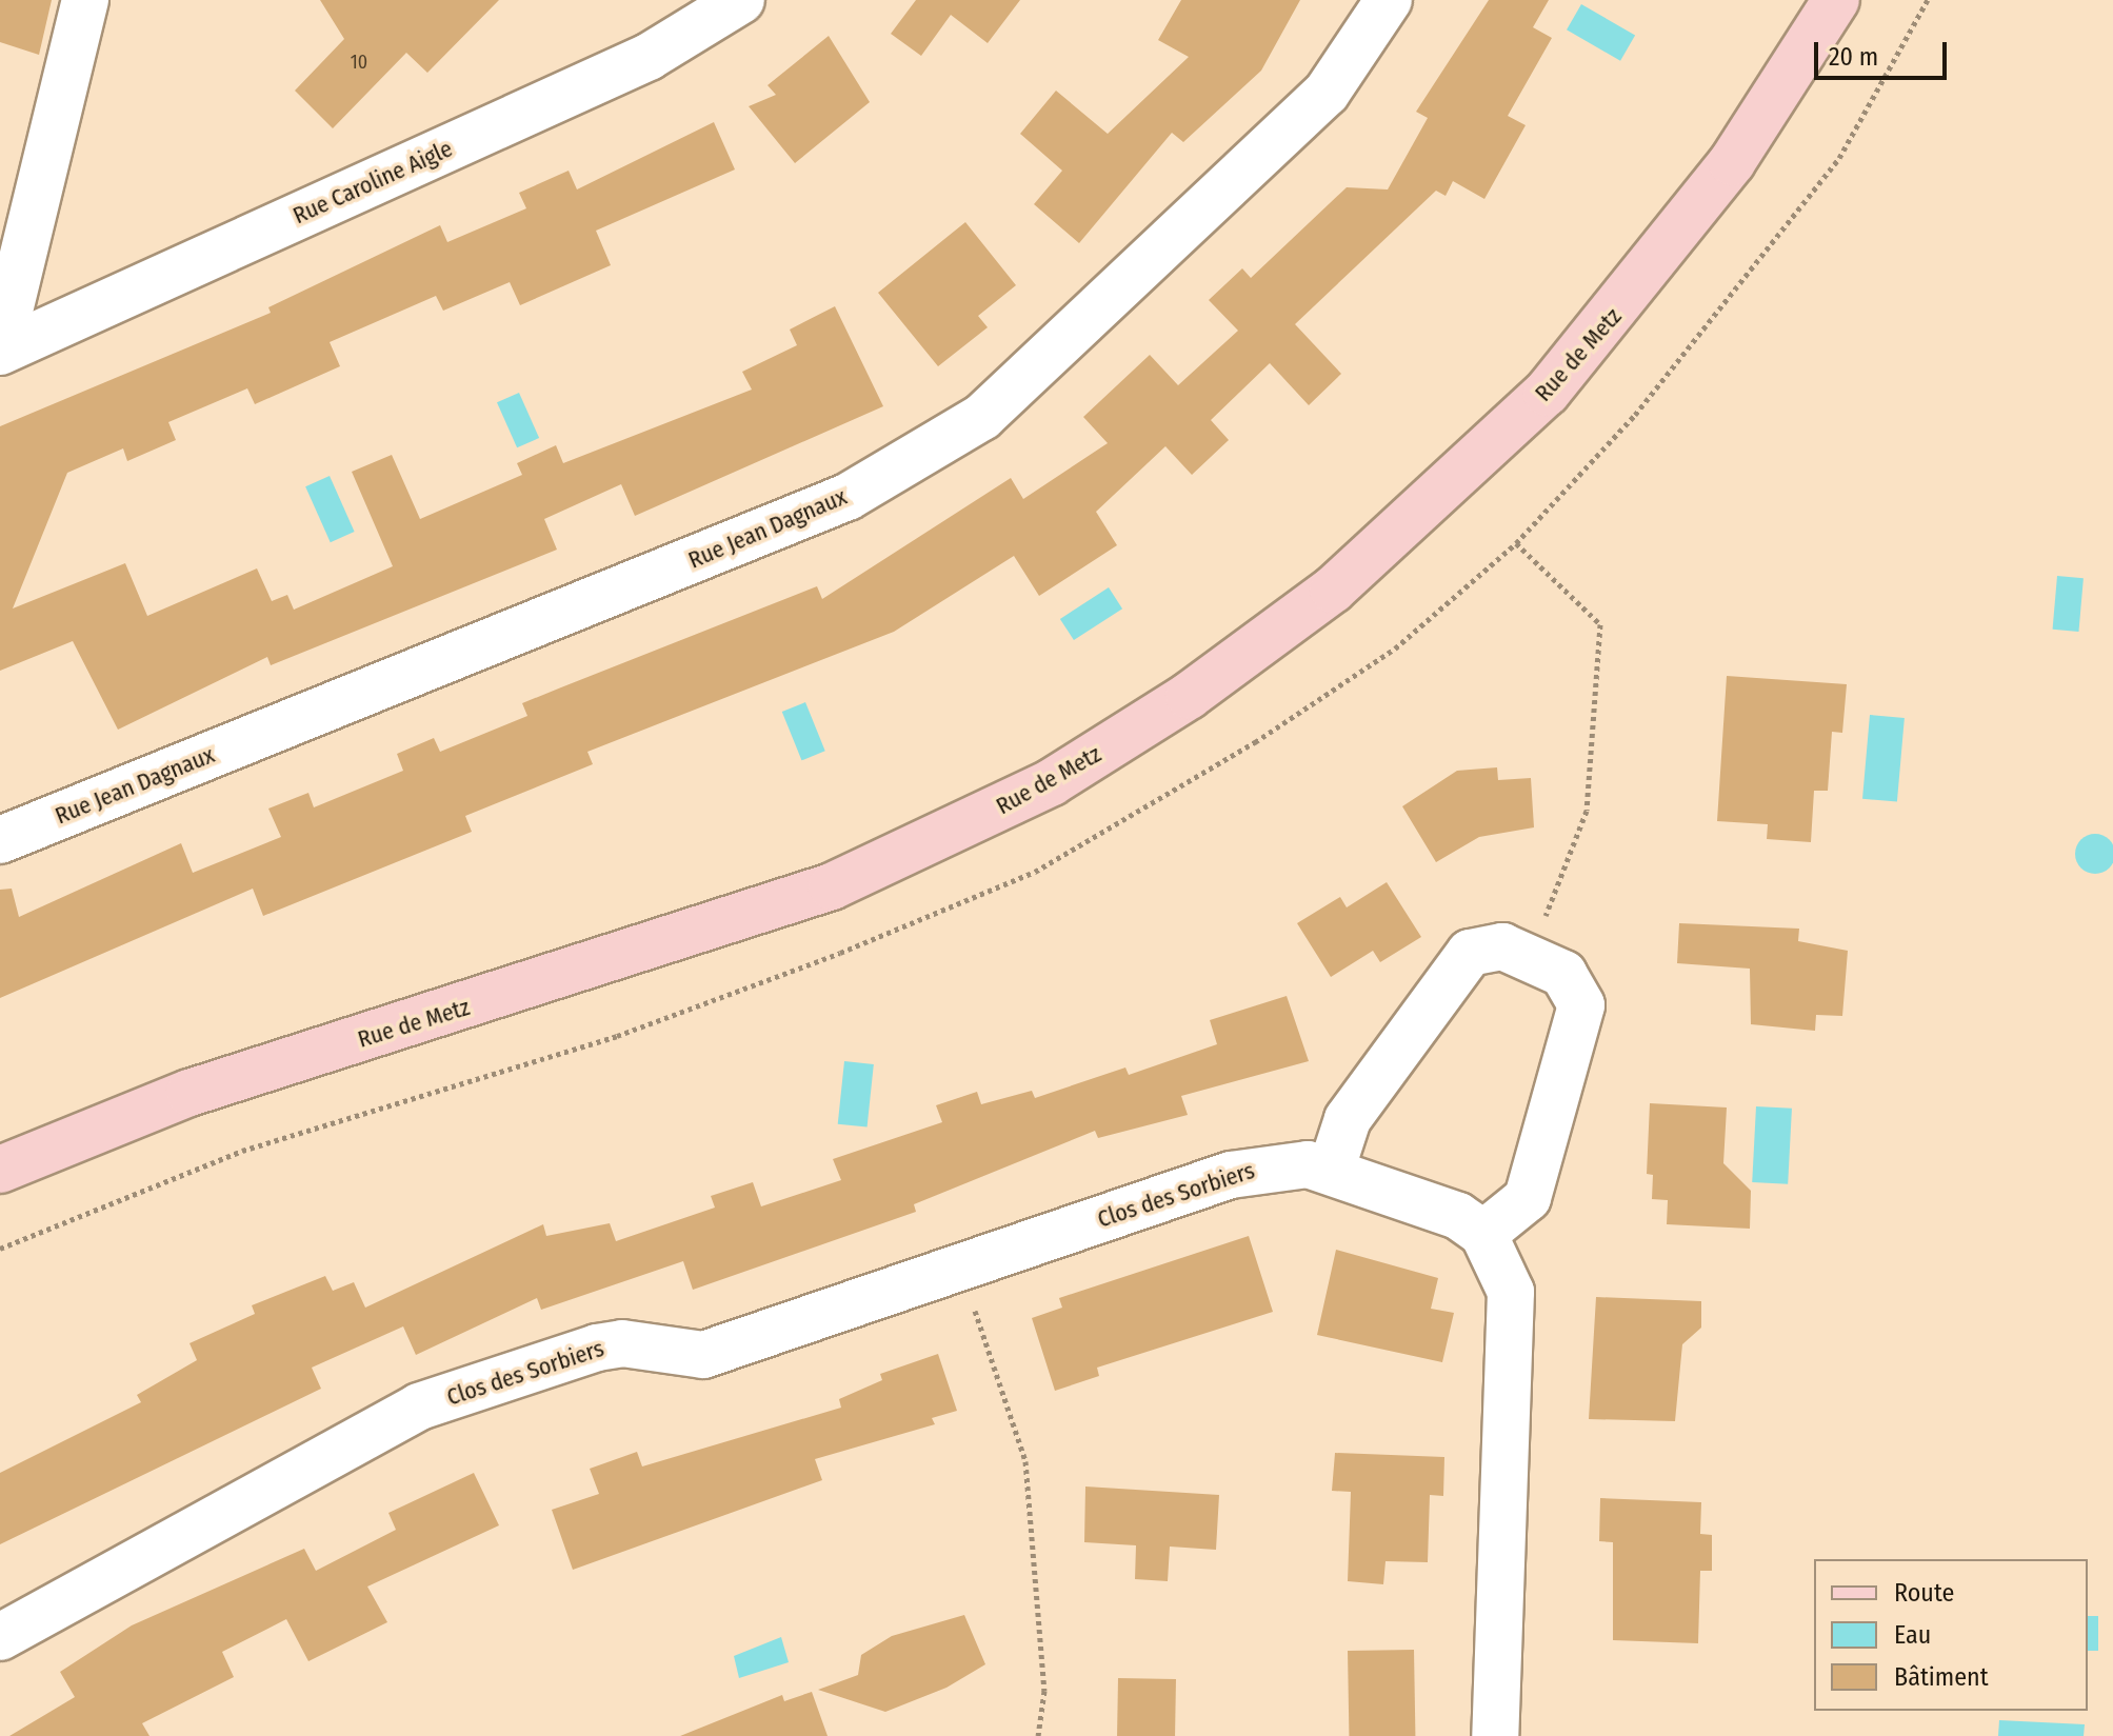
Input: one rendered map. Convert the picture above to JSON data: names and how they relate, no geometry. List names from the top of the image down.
{
  "streets": {
    "main road": ["Rue de Metz"],
    "street": ["Rue Caroline Aigle", "Rue Jean Dagnaux", "Clos des Sorbiers"]
  },
  "house_numbers": ["10"],
  "legend": ["Route", "Eau", "Bâtiment"],
  "scale_bar": "20 m"
}
